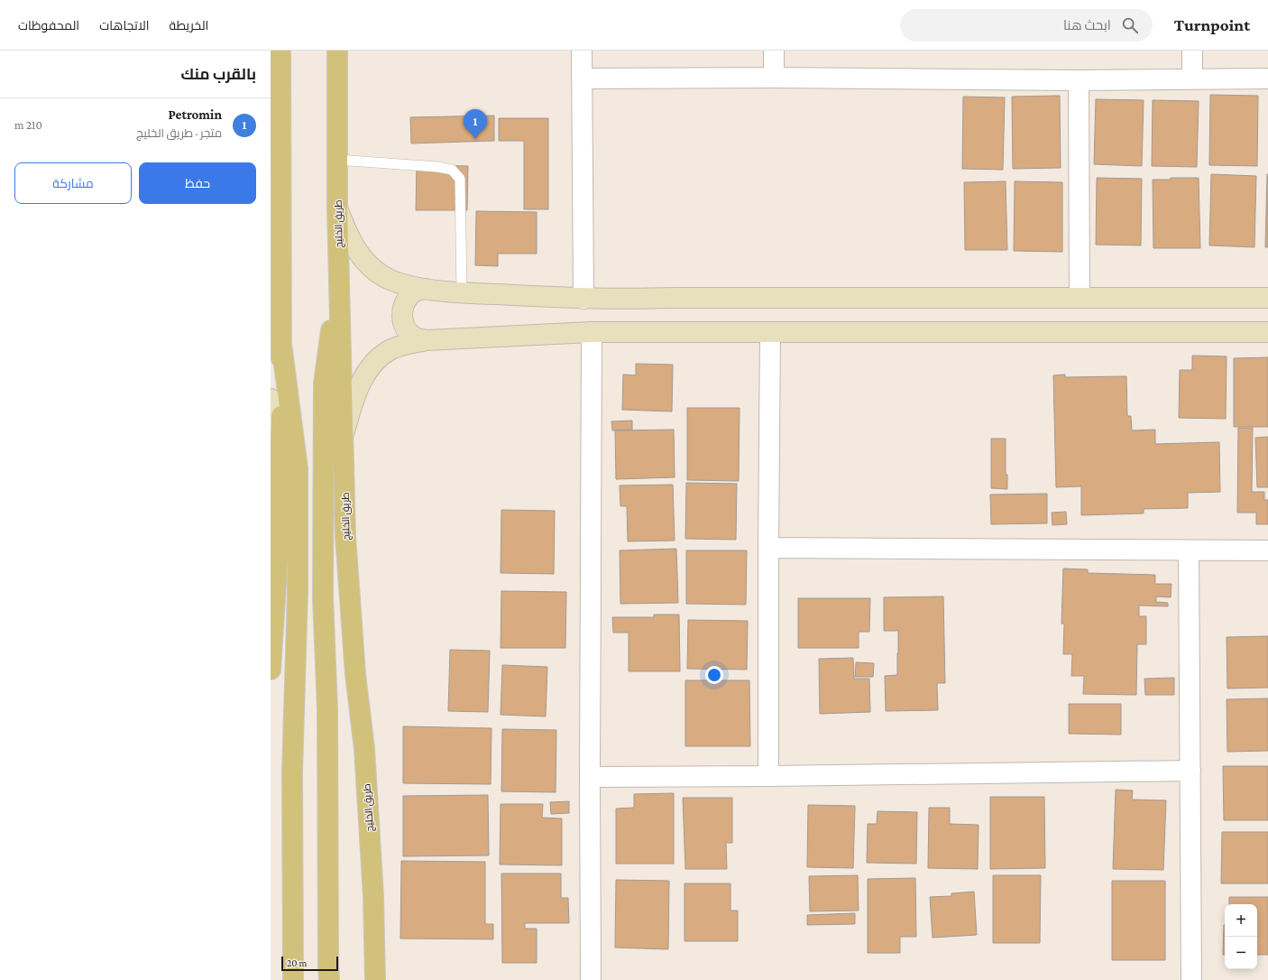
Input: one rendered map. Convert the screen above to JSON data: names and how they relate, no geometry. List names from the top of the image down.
{
  "streets": {
    "main road": ["طريق الخليج"]
  },
  "scale_bar": "20 m",
  "page": {
    "header": "Turnpoint",
    "search": "ابحث هنا",
    "nav": ["الخريطة", "الاتجاهات", "المحفوظات"],
    "heading": "بالقرب منك",
    "list": [
      {
        "mark": "1",
        "name": "Petromin",
        "note": "متجر · طريق الخليج",
        "value": "210 m"
      }
    ],
    "pins": "1",
    "buttons": ["حفظ", "مشاركة"],
    "map_buttons": ["+", "−"],
    "scale": "20 m"
  }
}
